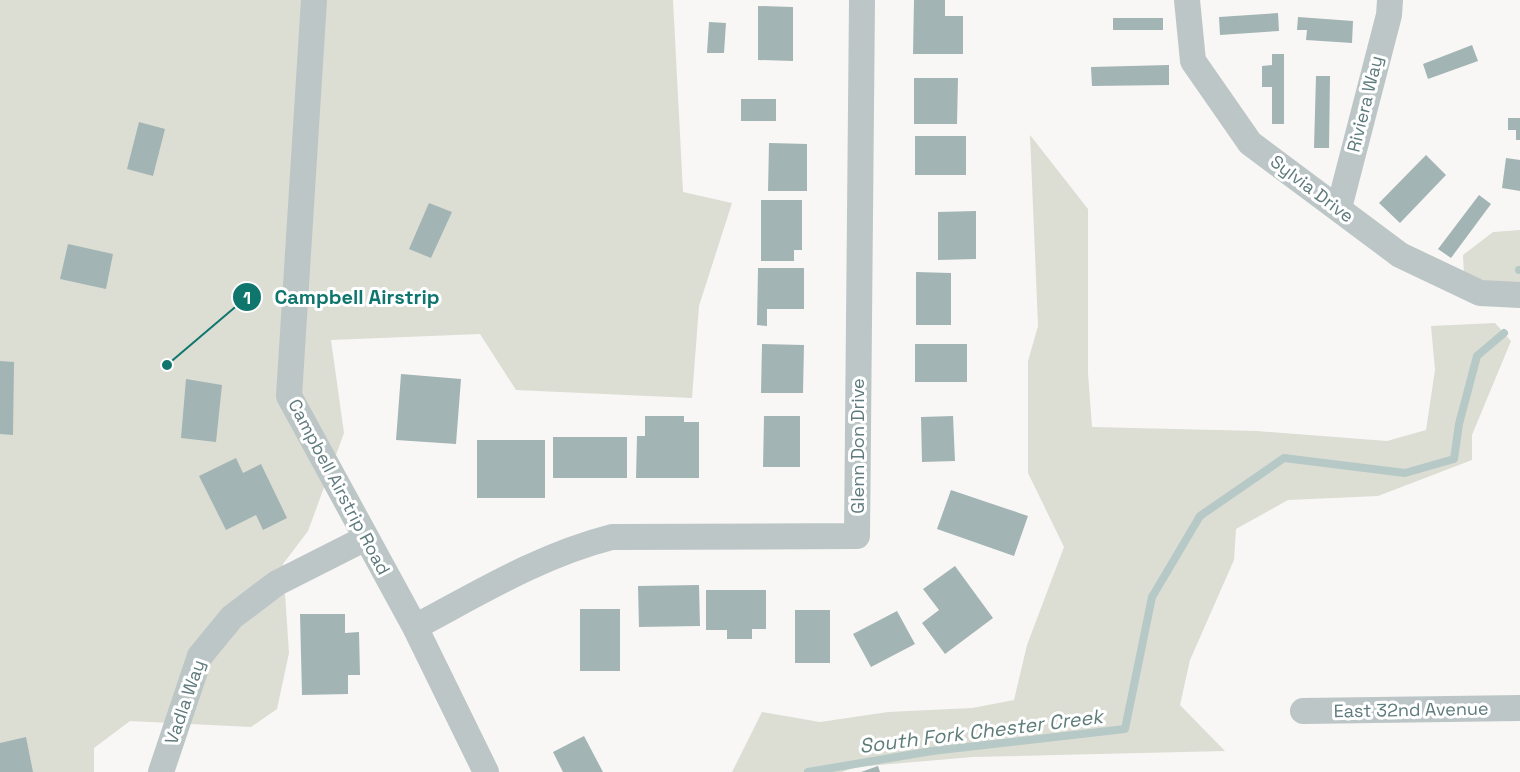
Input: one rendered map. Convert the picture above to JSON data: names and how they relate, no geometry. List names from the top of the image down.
{
  "streets": {
    "street": [
      "Riviera Way",
      "Sylvia Drive",
      "Glenn Don Drive",
      "Campbell Airstrip Road",
      "Vadla Way",
      "East 32nd Avenue"
    ]
  },
  "crossings": [
    ["Riviera Way", "Sylvia Drive"],
    ["Glenn Don Drive", "Campbell Airstrip Road"],
    ["Campbell Airstrip Road", "Vadla Way"]
  ],
  "water": ["South Fork Chester Creek"],
  "places": ["Campbell Airstrip"]
}
